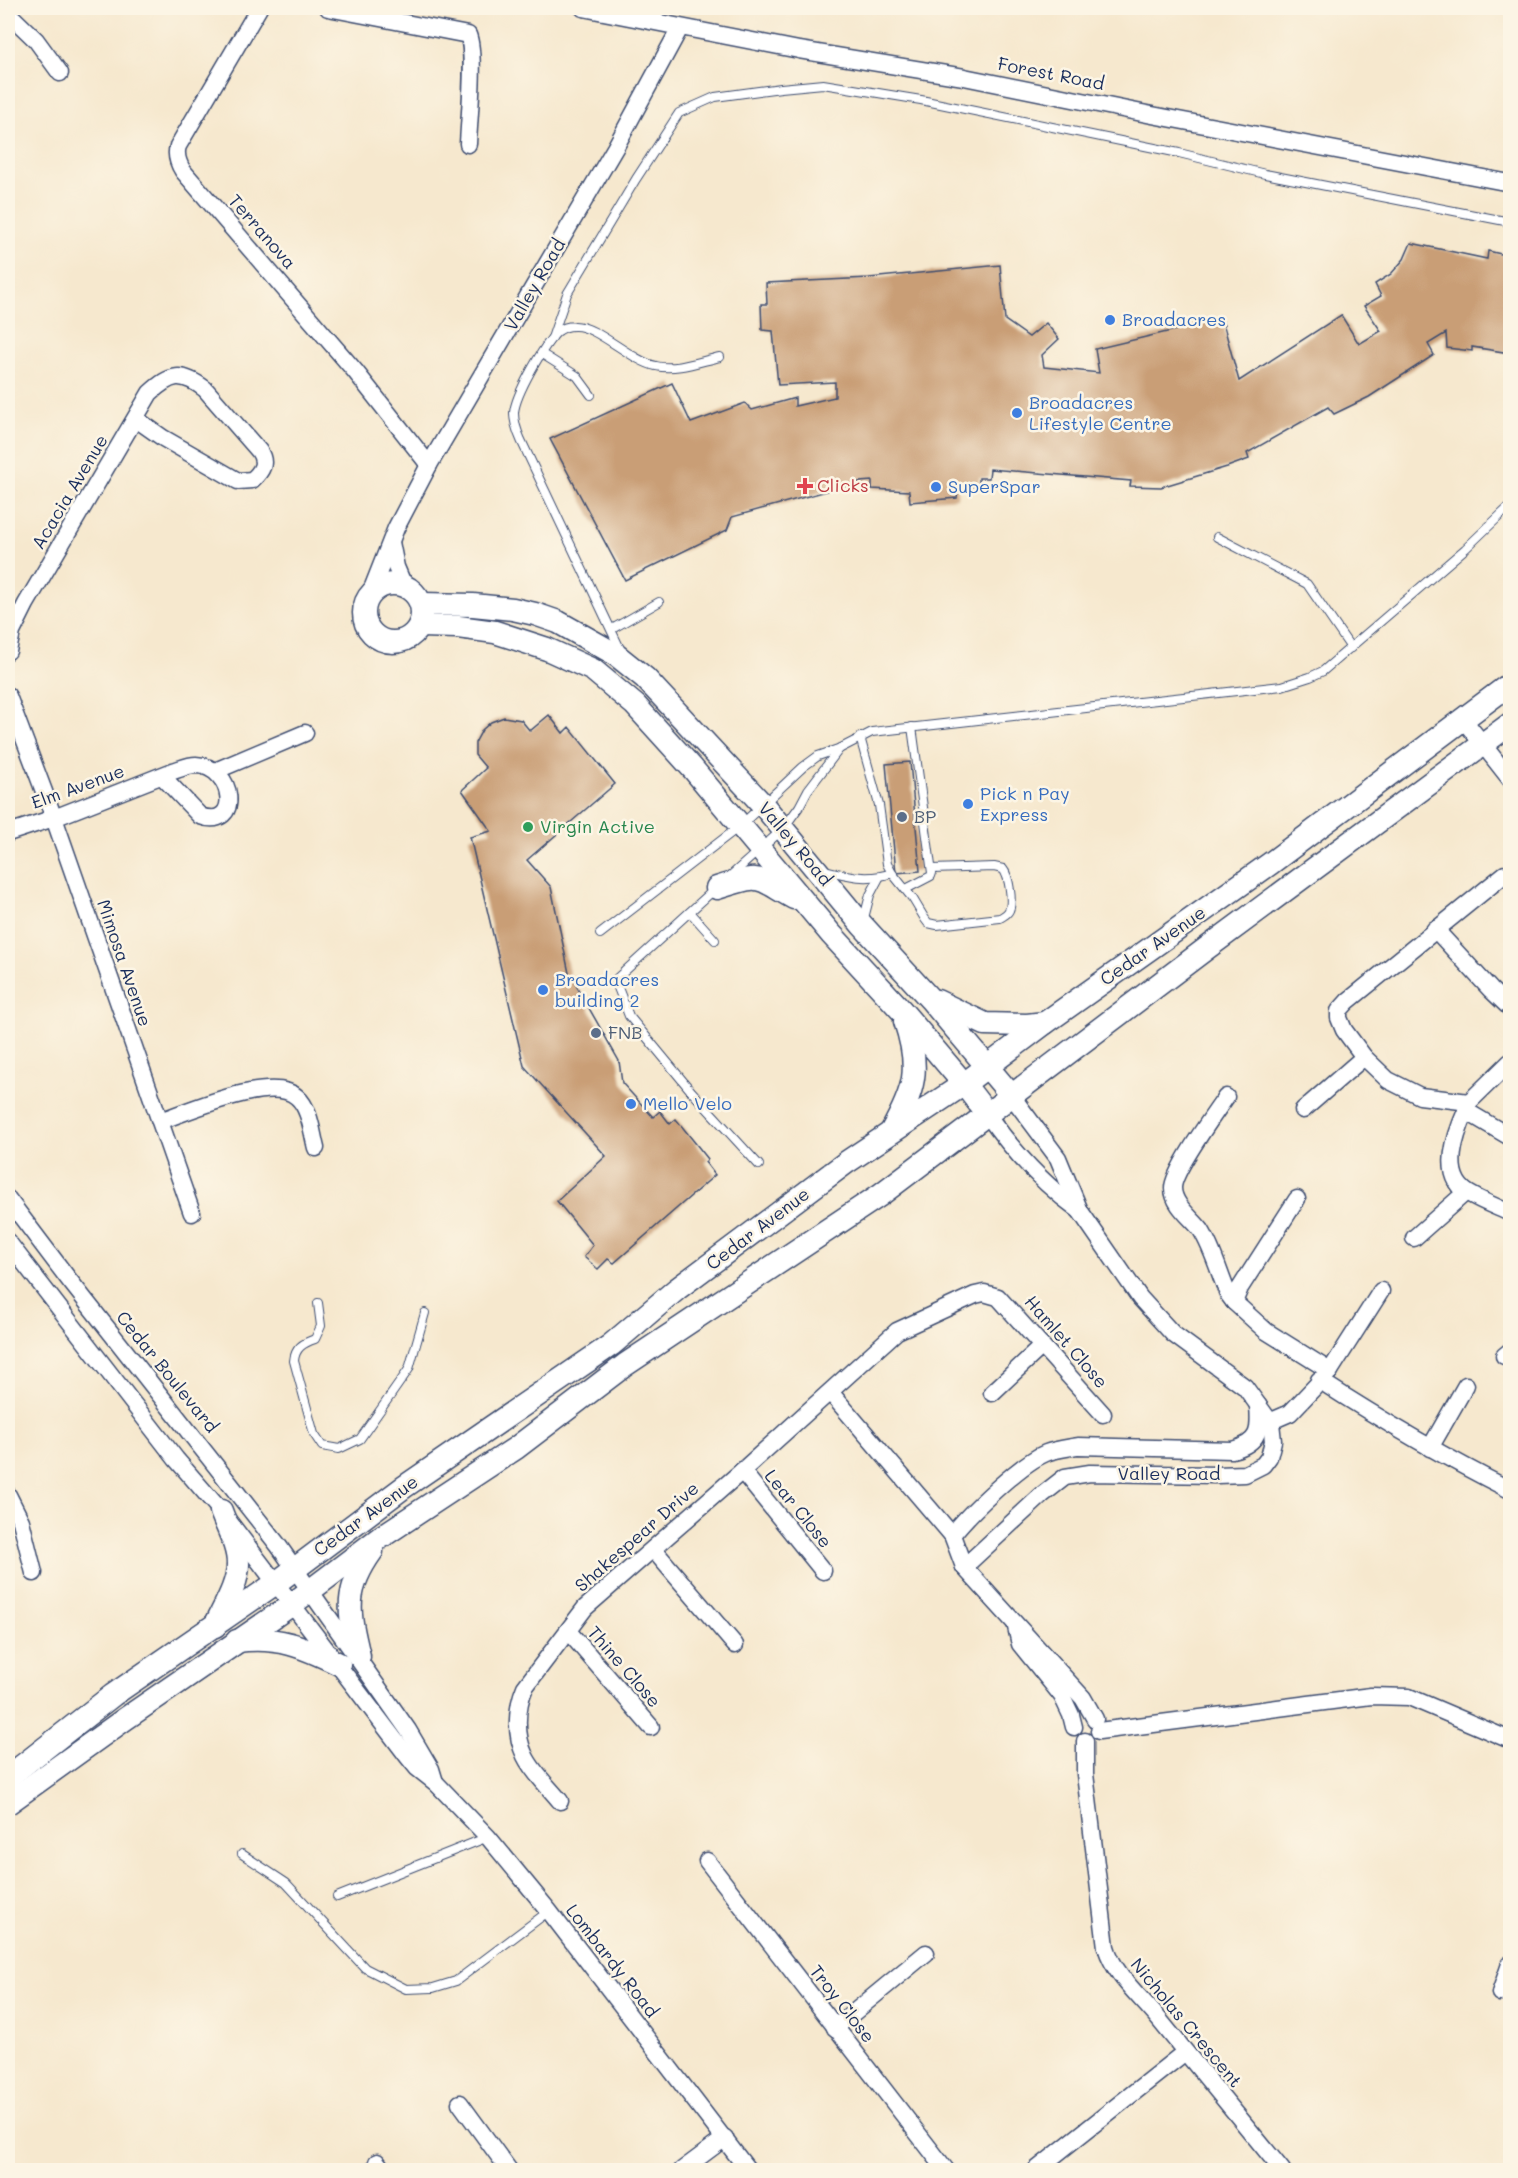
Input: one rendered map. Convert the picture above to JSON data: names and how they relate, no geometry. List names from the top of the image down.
{
  "streets": {
    "main road": ["Valley Road", "Cedar Avenue"],
    "street": [
      "Forest Road",
      "Terranova",
      "Acacia Avenue",
      "Elm Avenue",
      "Mimosa Avenue",
      "Hamlet Close",
      "Cedar Boulevard",
      "Lear Close",
      "Shakespear Drive",
      "Thine Close",
      "Lombardy Road",
      "Troy Close",
      "Nicholas Crescent"
    ]
  },
  "crossings": [
    ["Forest Road", "Valley Road"],
    ["Terranova", "Valley Road"],
    ["Valley Road", "Cedar Avenue"],
    ["Elm Avenue", "Mimosa Avenue"],
    ["Cedar Avenue", "Cedar Boulevard"],
    ["Cedar Avenue", "Lombardy Road"],
    ["Hamlet Close", "Shakespear Drive"],
    ["Cedar Boulevard", "Lombardy Road"],
    ["Lear Close", "Shakespear Drive"],
    ["Shakespear Drive", "Thine Close"]
  ],
  "places": {
    "other": [
      "Broadacres",
      "Broadacres Lifestyle Centre",
      "SuperSpar",
      "Pick n Pay Express",
      "BP",
      "Virgin Active",
      "Broadacres building 2",
      "FNB",
      "Mello Velo"
    ],
    "health": ["Clicks"]
  }
}
